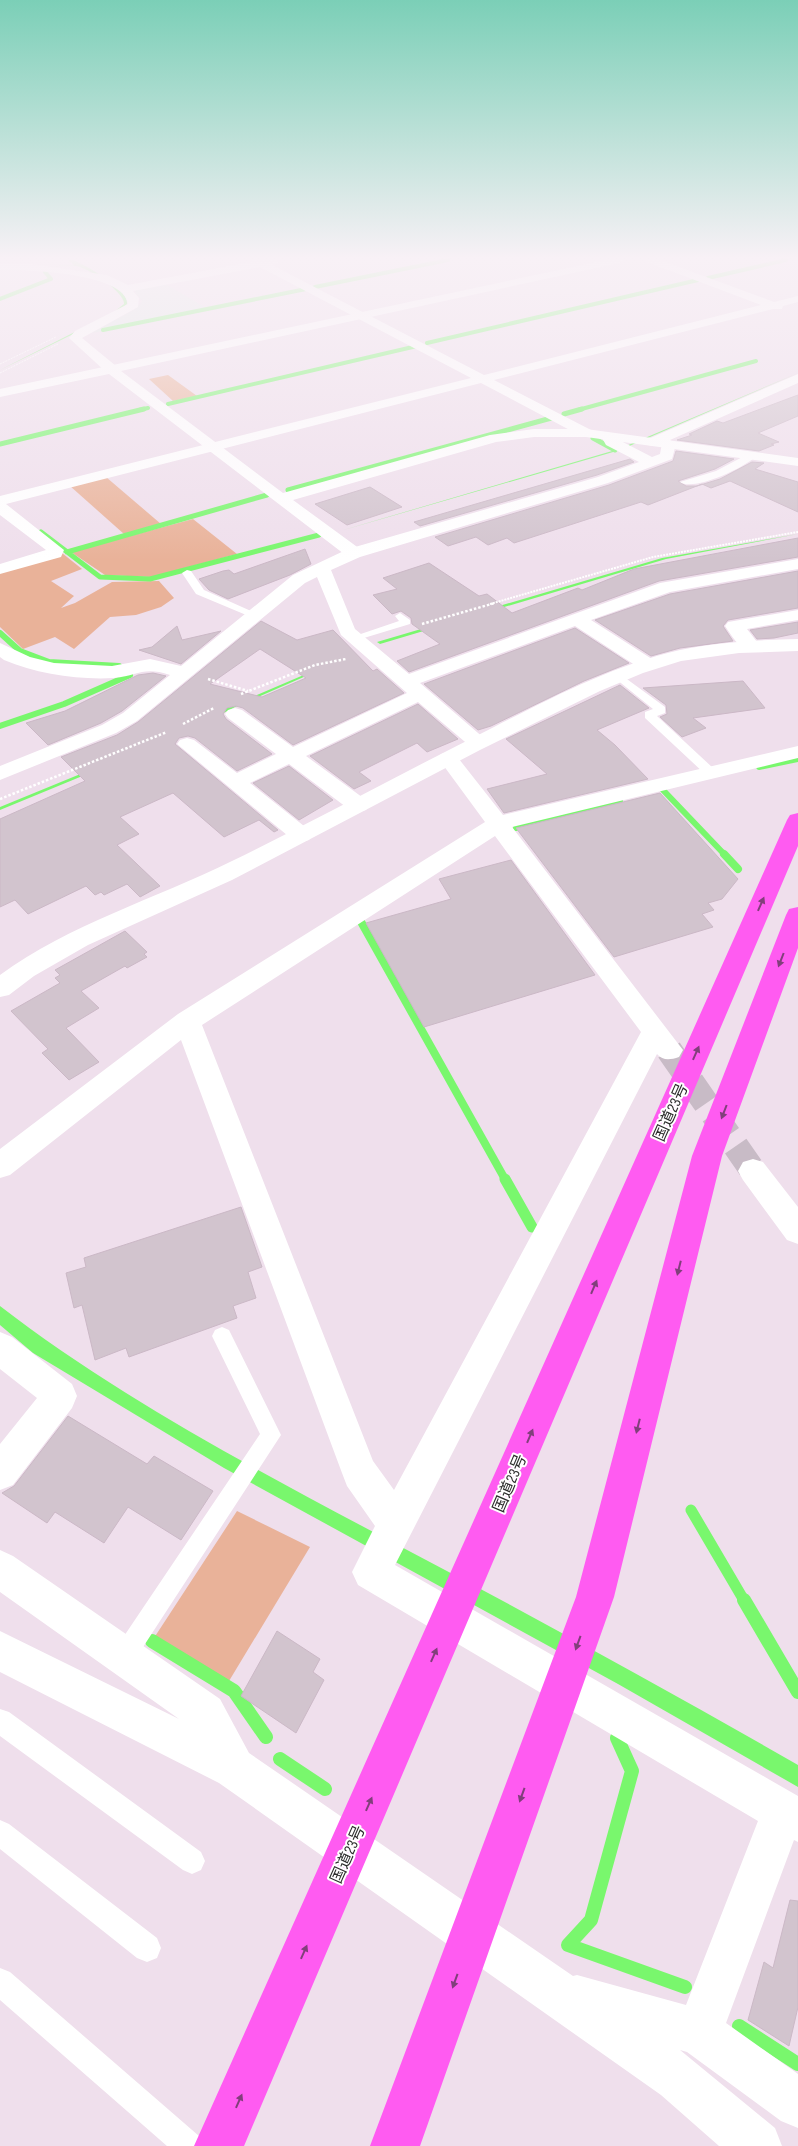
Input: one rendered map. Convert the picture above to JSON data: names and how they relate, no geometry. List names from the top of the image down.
{
  "streets": {
    "highway": ["国道23号"]
  }
}
